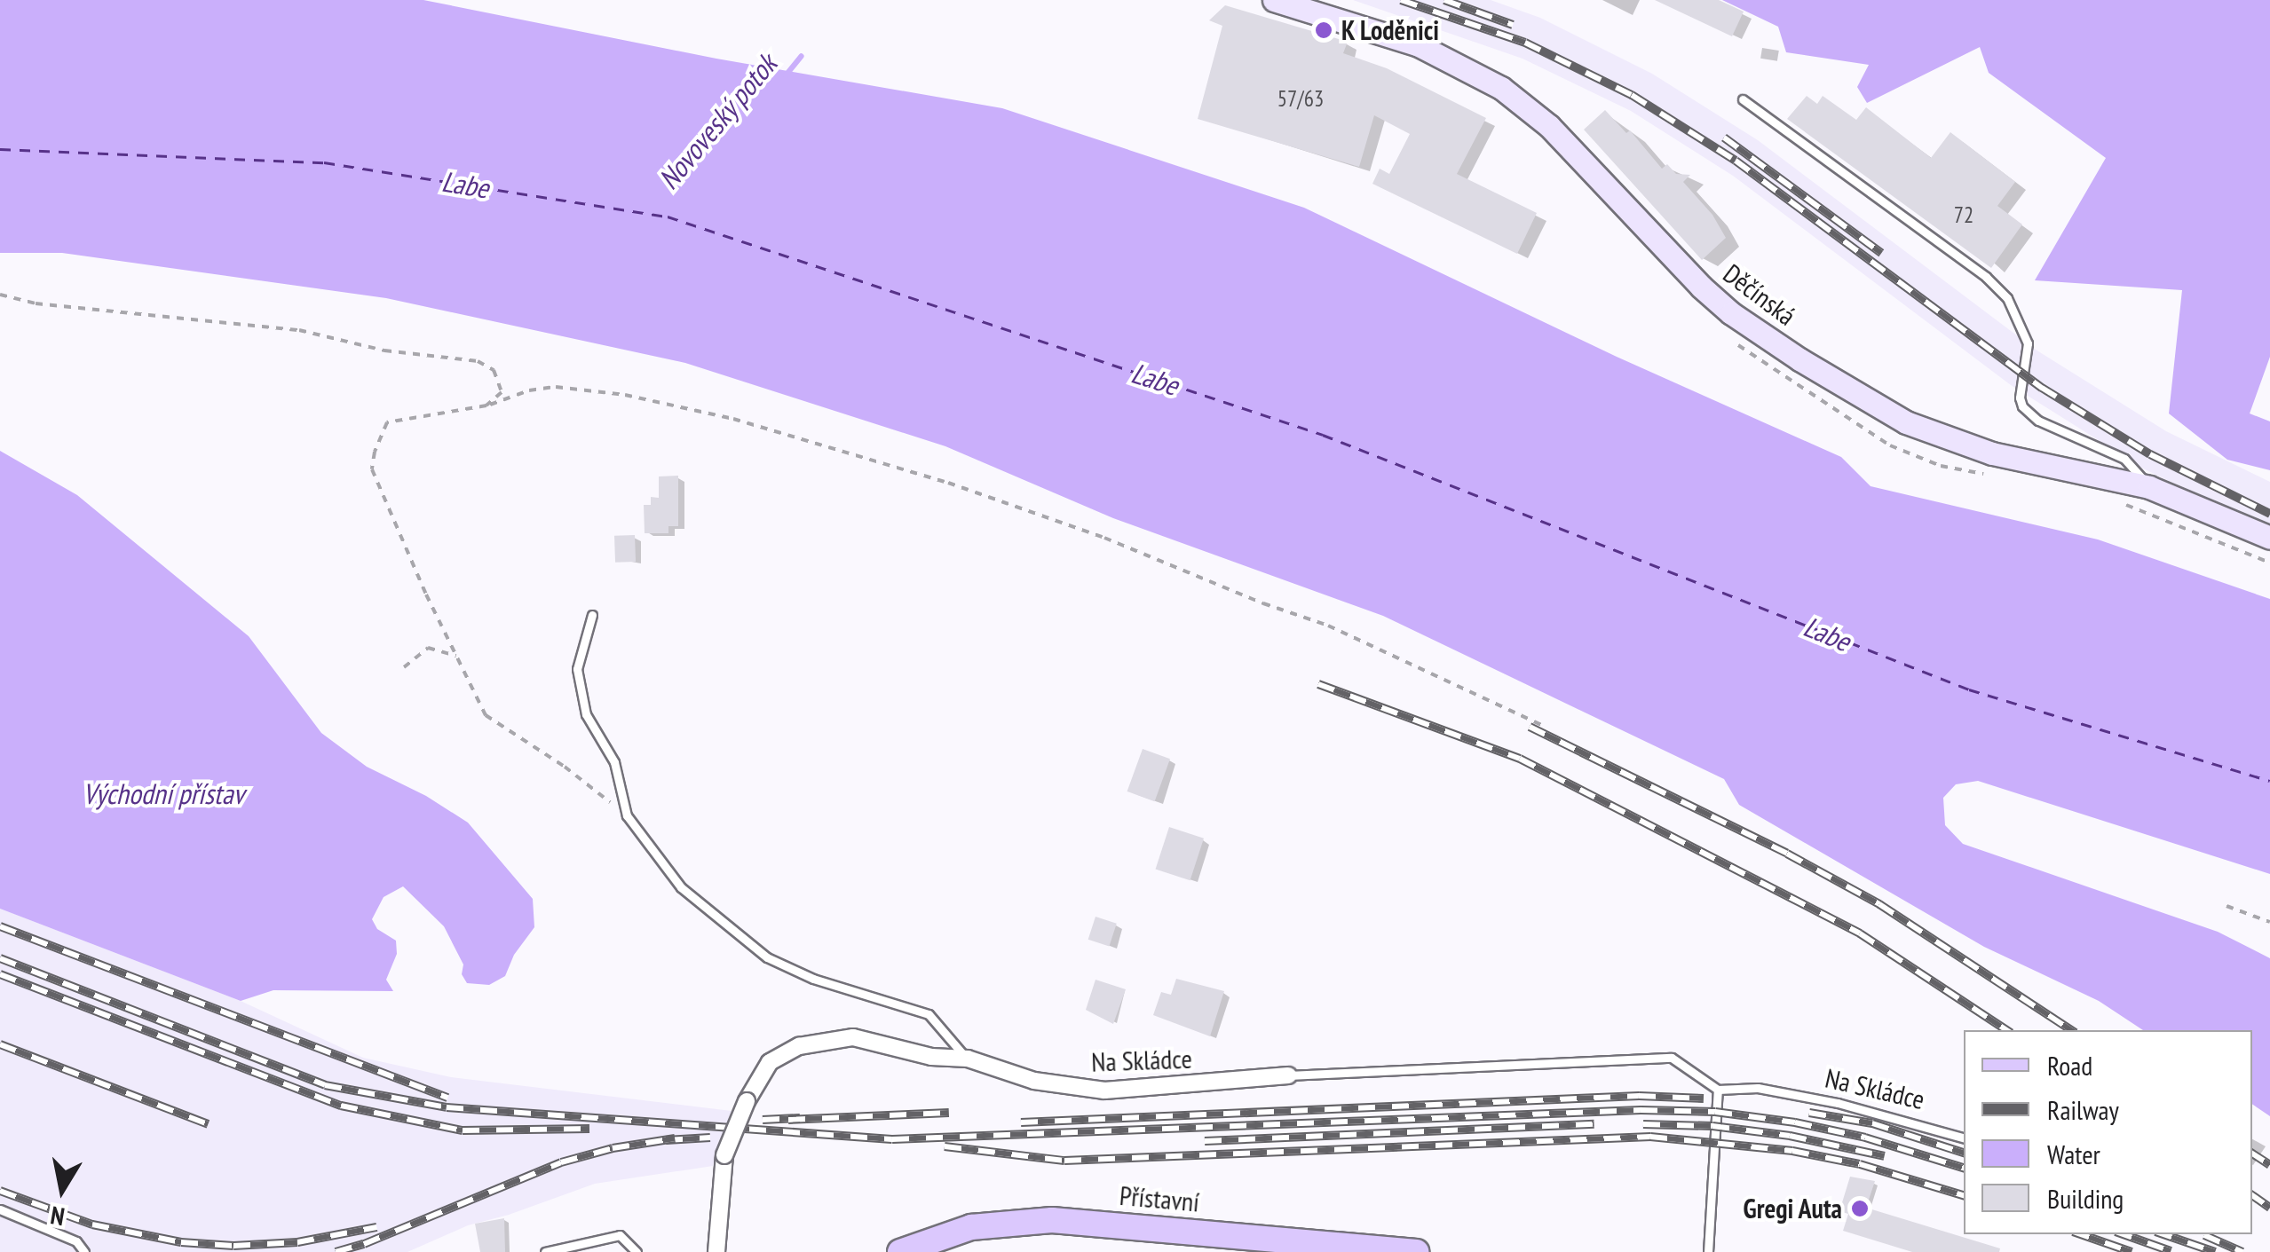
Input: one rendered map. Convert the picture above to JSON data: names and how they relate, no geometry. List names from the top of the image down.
{
  "streets": {
    "main road": ["Děčínská", "Přístavní"],
    "street": ["Na Skládce"]
  },
  "water": ["Novoveský potok", "Labe", "Východní přístav"],
  "places": ["K Loděnici", "Gregi Auta"],
  "house_numbers": ["57/63", "72"],
  "legend": [
    "Road",
    "Railway",
    "Water",
    "Building"
  ],
  "north": "bottom"
}
